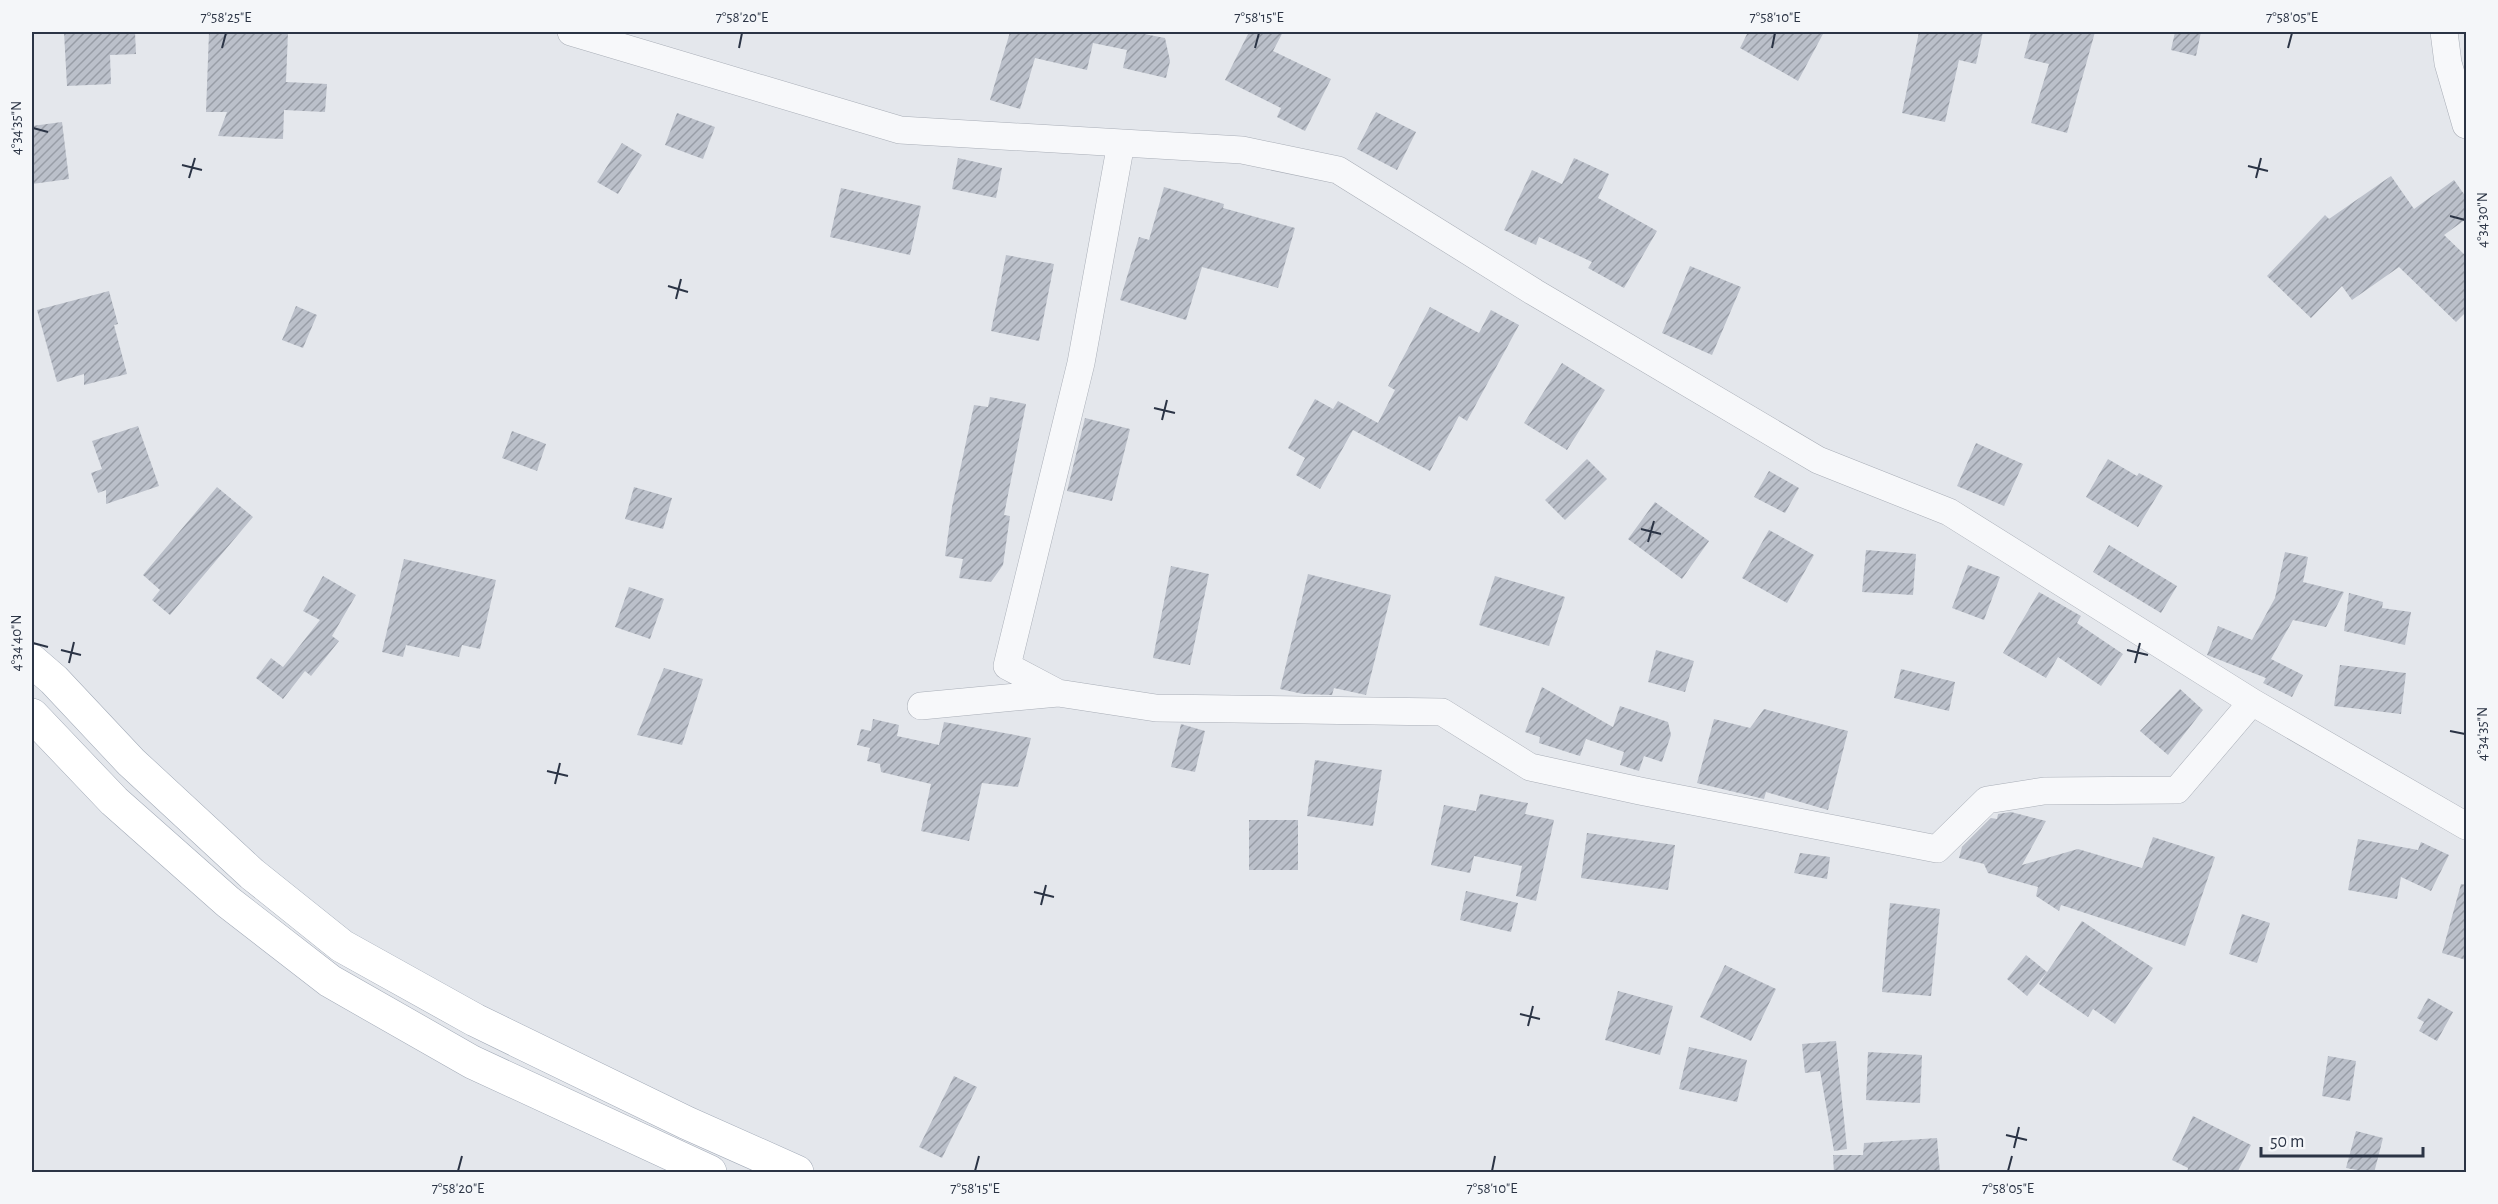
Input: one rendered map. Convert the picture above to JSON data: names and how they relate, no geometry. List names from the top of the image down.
{
  "scale_bar": "50 m",
  "coordinates": [
    "7°58'25\"E",
    "7°58'20\"E",
    "7°58'15\"E",
    "7°58'10\"E",
    "7°58'05\"E",
    "4°34'35\"N",
    "4°34'30\"N",
    "4°34'40\"N"
  ]
}
